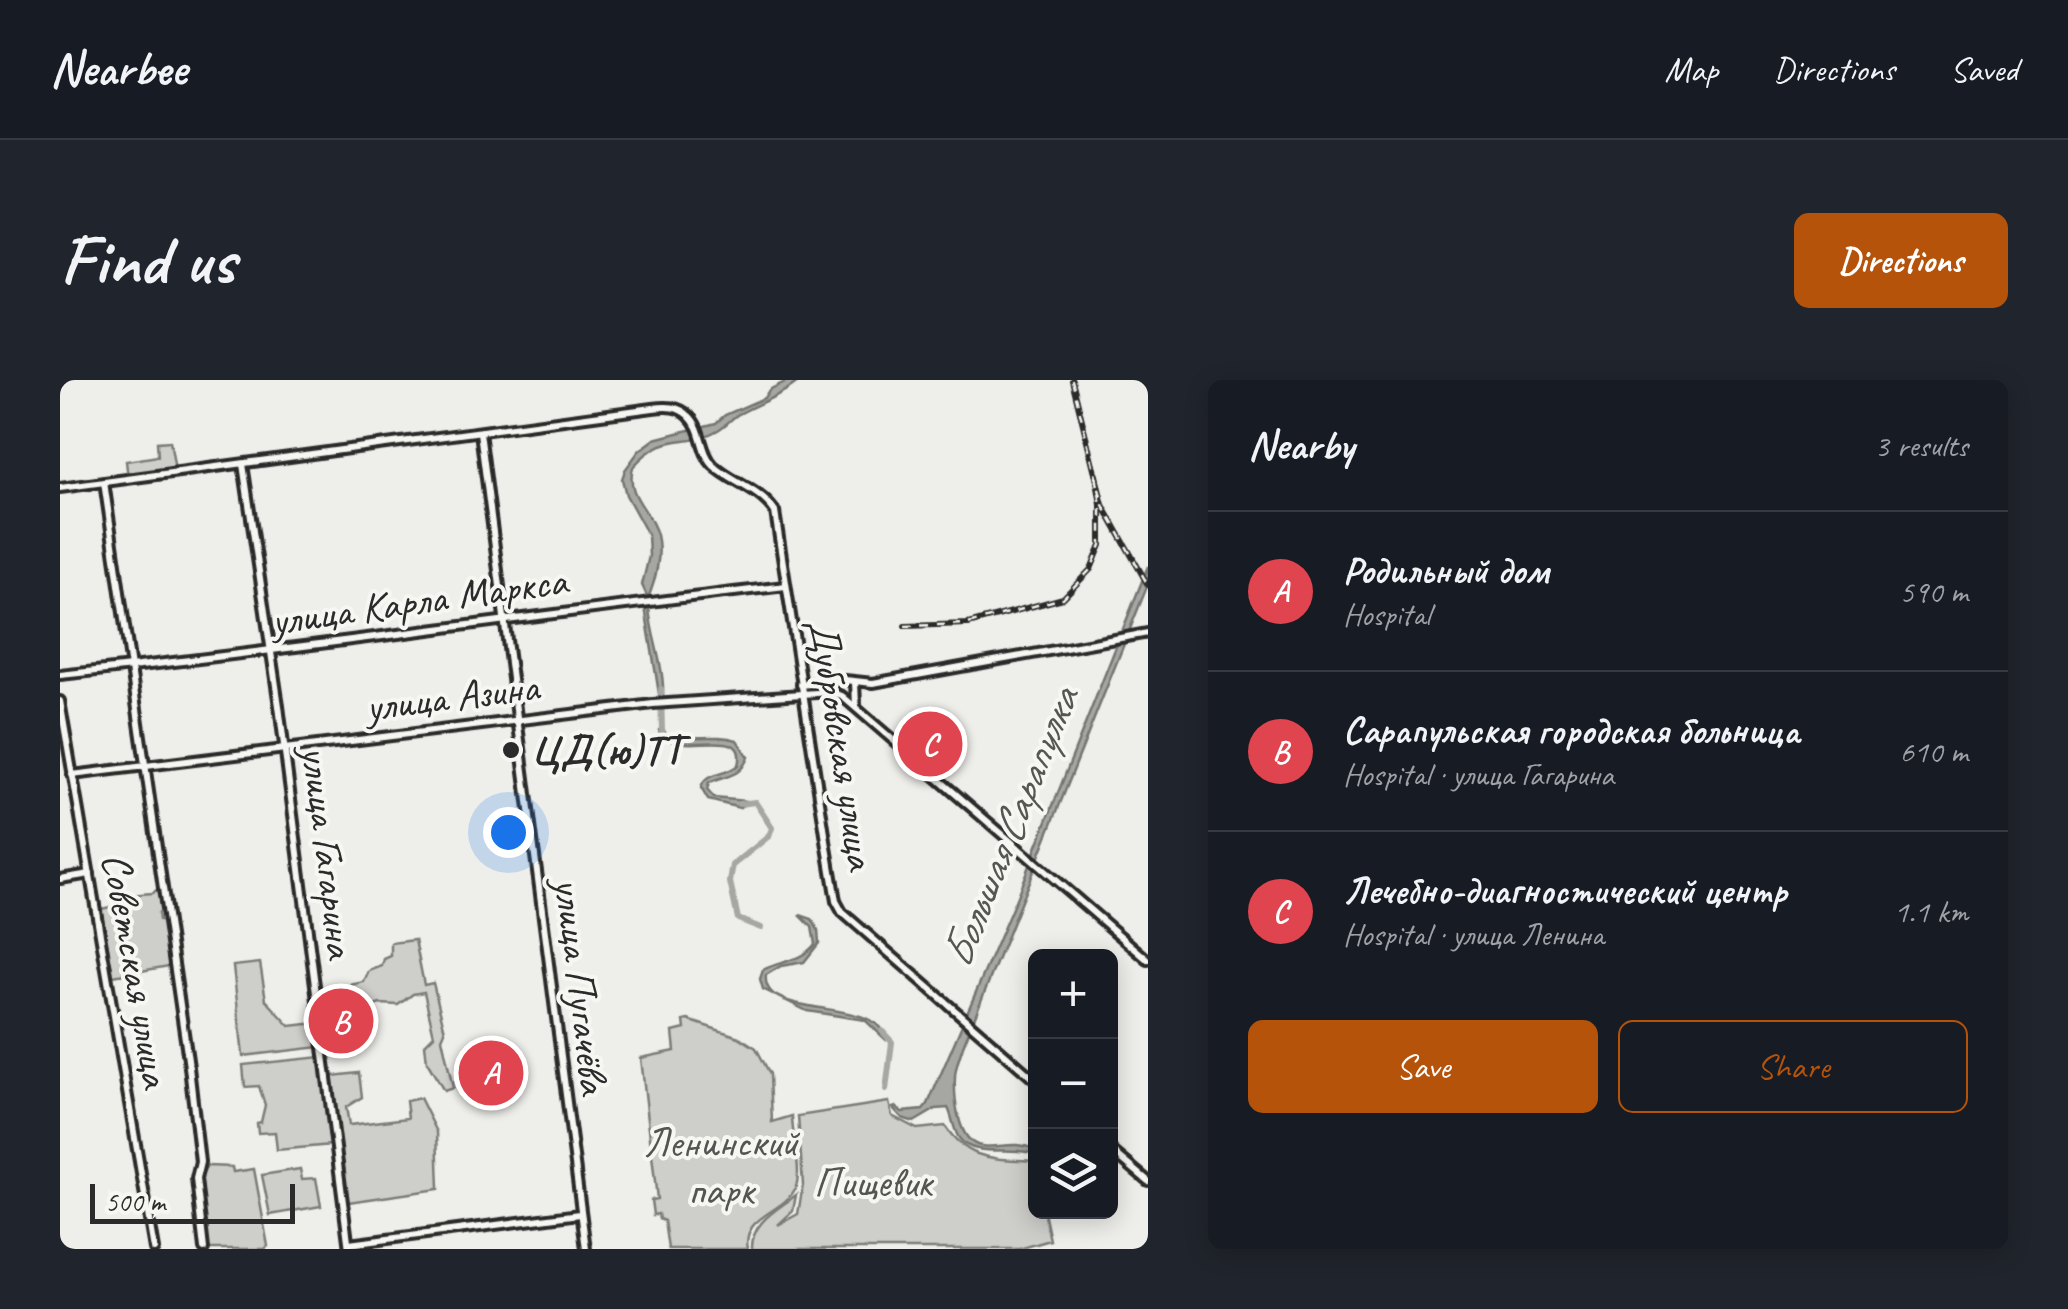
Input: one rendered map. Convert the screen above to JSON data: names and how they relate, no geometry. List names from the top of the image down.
{
  "streets": {
    "main road": [
      "улица Карла Маркса",
      "улица Азина",
      "Дубровская улица",
      "улица Гагарина",
      "Советская улица",
      "улица Пугачёва"
    ]
  },
  "crossings": [
    ["улица Карла Маркса", "Дубровская улица"],
    ["улица Карла Маркса", "улица Гагарина"],
    ["улица Карла Маркса", "улица Пугачёва"],
    ["улица Азина", "Дубровская улица"],
    ["улица Азина", "улица Гагарина"],
    ["улица Азина", "Советская улица"],
    ["улица Азина", "улица Пугачёва"],
    ["Дубровская улица", "улица Пугачёва"]
  ],
  "water": ["Большая Сарапулка"],
  "parks": ["Ленинский парк", "Пищевик"],
  "places": ["ЦД(ю)ТТ"],
  "scale_bar": "500 m",
  "page": {
    "header": "Nearbee",
    "nav": ["Map", "Directions", "Saved"],
    "buttons": [
      "Directions",
      ["Save", "Share"]
    ],
    "title": "Find us",
    "heading": ["Nearby", "3 results"],
    "list": [
      {
        "mark": "A",
        "name": "Родильный дом",
        "note": "Hospital",
        "value": "590 m"
      },
      {
        "mark": "B",
        "name": "Сарапульская городская больница",
        "note": "Hospital · улица Гагарина",
        "value": "610 m"
      },
      {
        "mark": "C",
        "name": "Лечебно-диагностический центр",
        "note": "Hospital · улица Ленина",
        "value": "1.1 km"
      }
    ],
    "pins": ["C", "B", "A"],
    "map_buttons": ["+", "−"],
    "scale": "500 m"
  }
}
